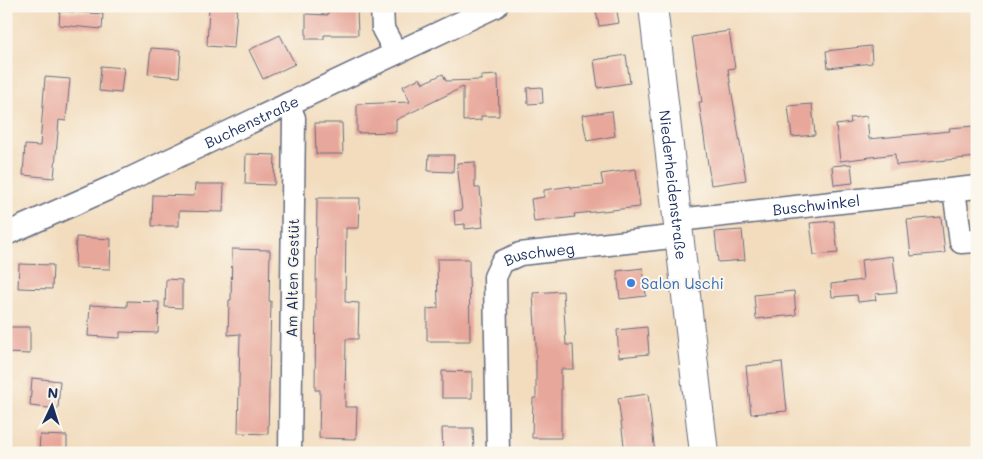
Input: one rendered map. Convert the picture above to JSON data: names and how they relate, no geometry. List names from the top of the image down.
{
  "streets": {
    "street": [
      "Buchenstraße",
      "Niederheidenstraße",
      "Buschwinkel",
      "Buschweg",
      "Am Alten Gestüt"
    ]
  },
  "crossings": [
    ["Buchenstraße", "Am Alten Gestüt"],
    ["Niederheidenstraße", "Buschwinkel"],
    ["Niederheidenstraße", "Buschweg"],
    ["Buschwinkel", "Buschweg"]
  ],
  "places": ["Salon Uschi"],
  "north": "top"
}
